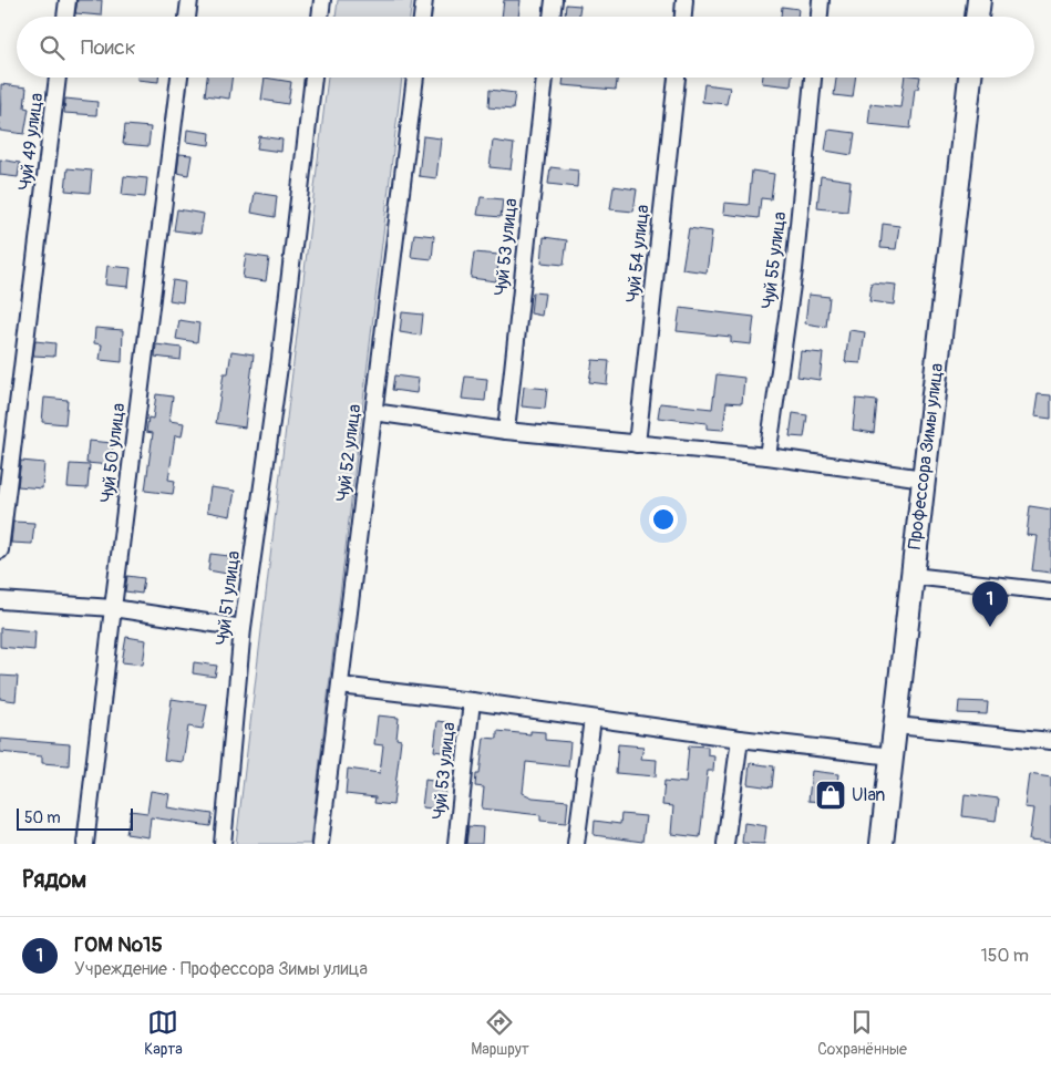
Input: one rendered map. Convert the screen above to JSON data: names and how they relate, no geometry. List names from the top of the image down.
{
  "streets": {
    "street": [
      "Чуй 49 улица",
      "Чуй 53 улица",
      "Чуй 54 улица",
      "Чуй 55 улица",
      "Чуй 50 улица",
      "Чуй 52 улица",
      "Профессора Зимы улица",
      "Чуй 51 улица"
    ]
  },
  "places": {
    "shop": ["Ulan"]
  },
  "scale_bar": "50 m",
  "page": {
    "search": "Поиск",
    "pins": "1",
    "scale": "50 m",
    "heading": "Рядом",
    "list": [
      {
        "mark": "1",
        "name": "ГОМ №15",
        "note": "Учреждение · Профессора Зимы улица",
        "value": "150 m"
      }
    ],
    "nav": ["Карта", "Маршрут", "Сохранённые"]
  }
}
